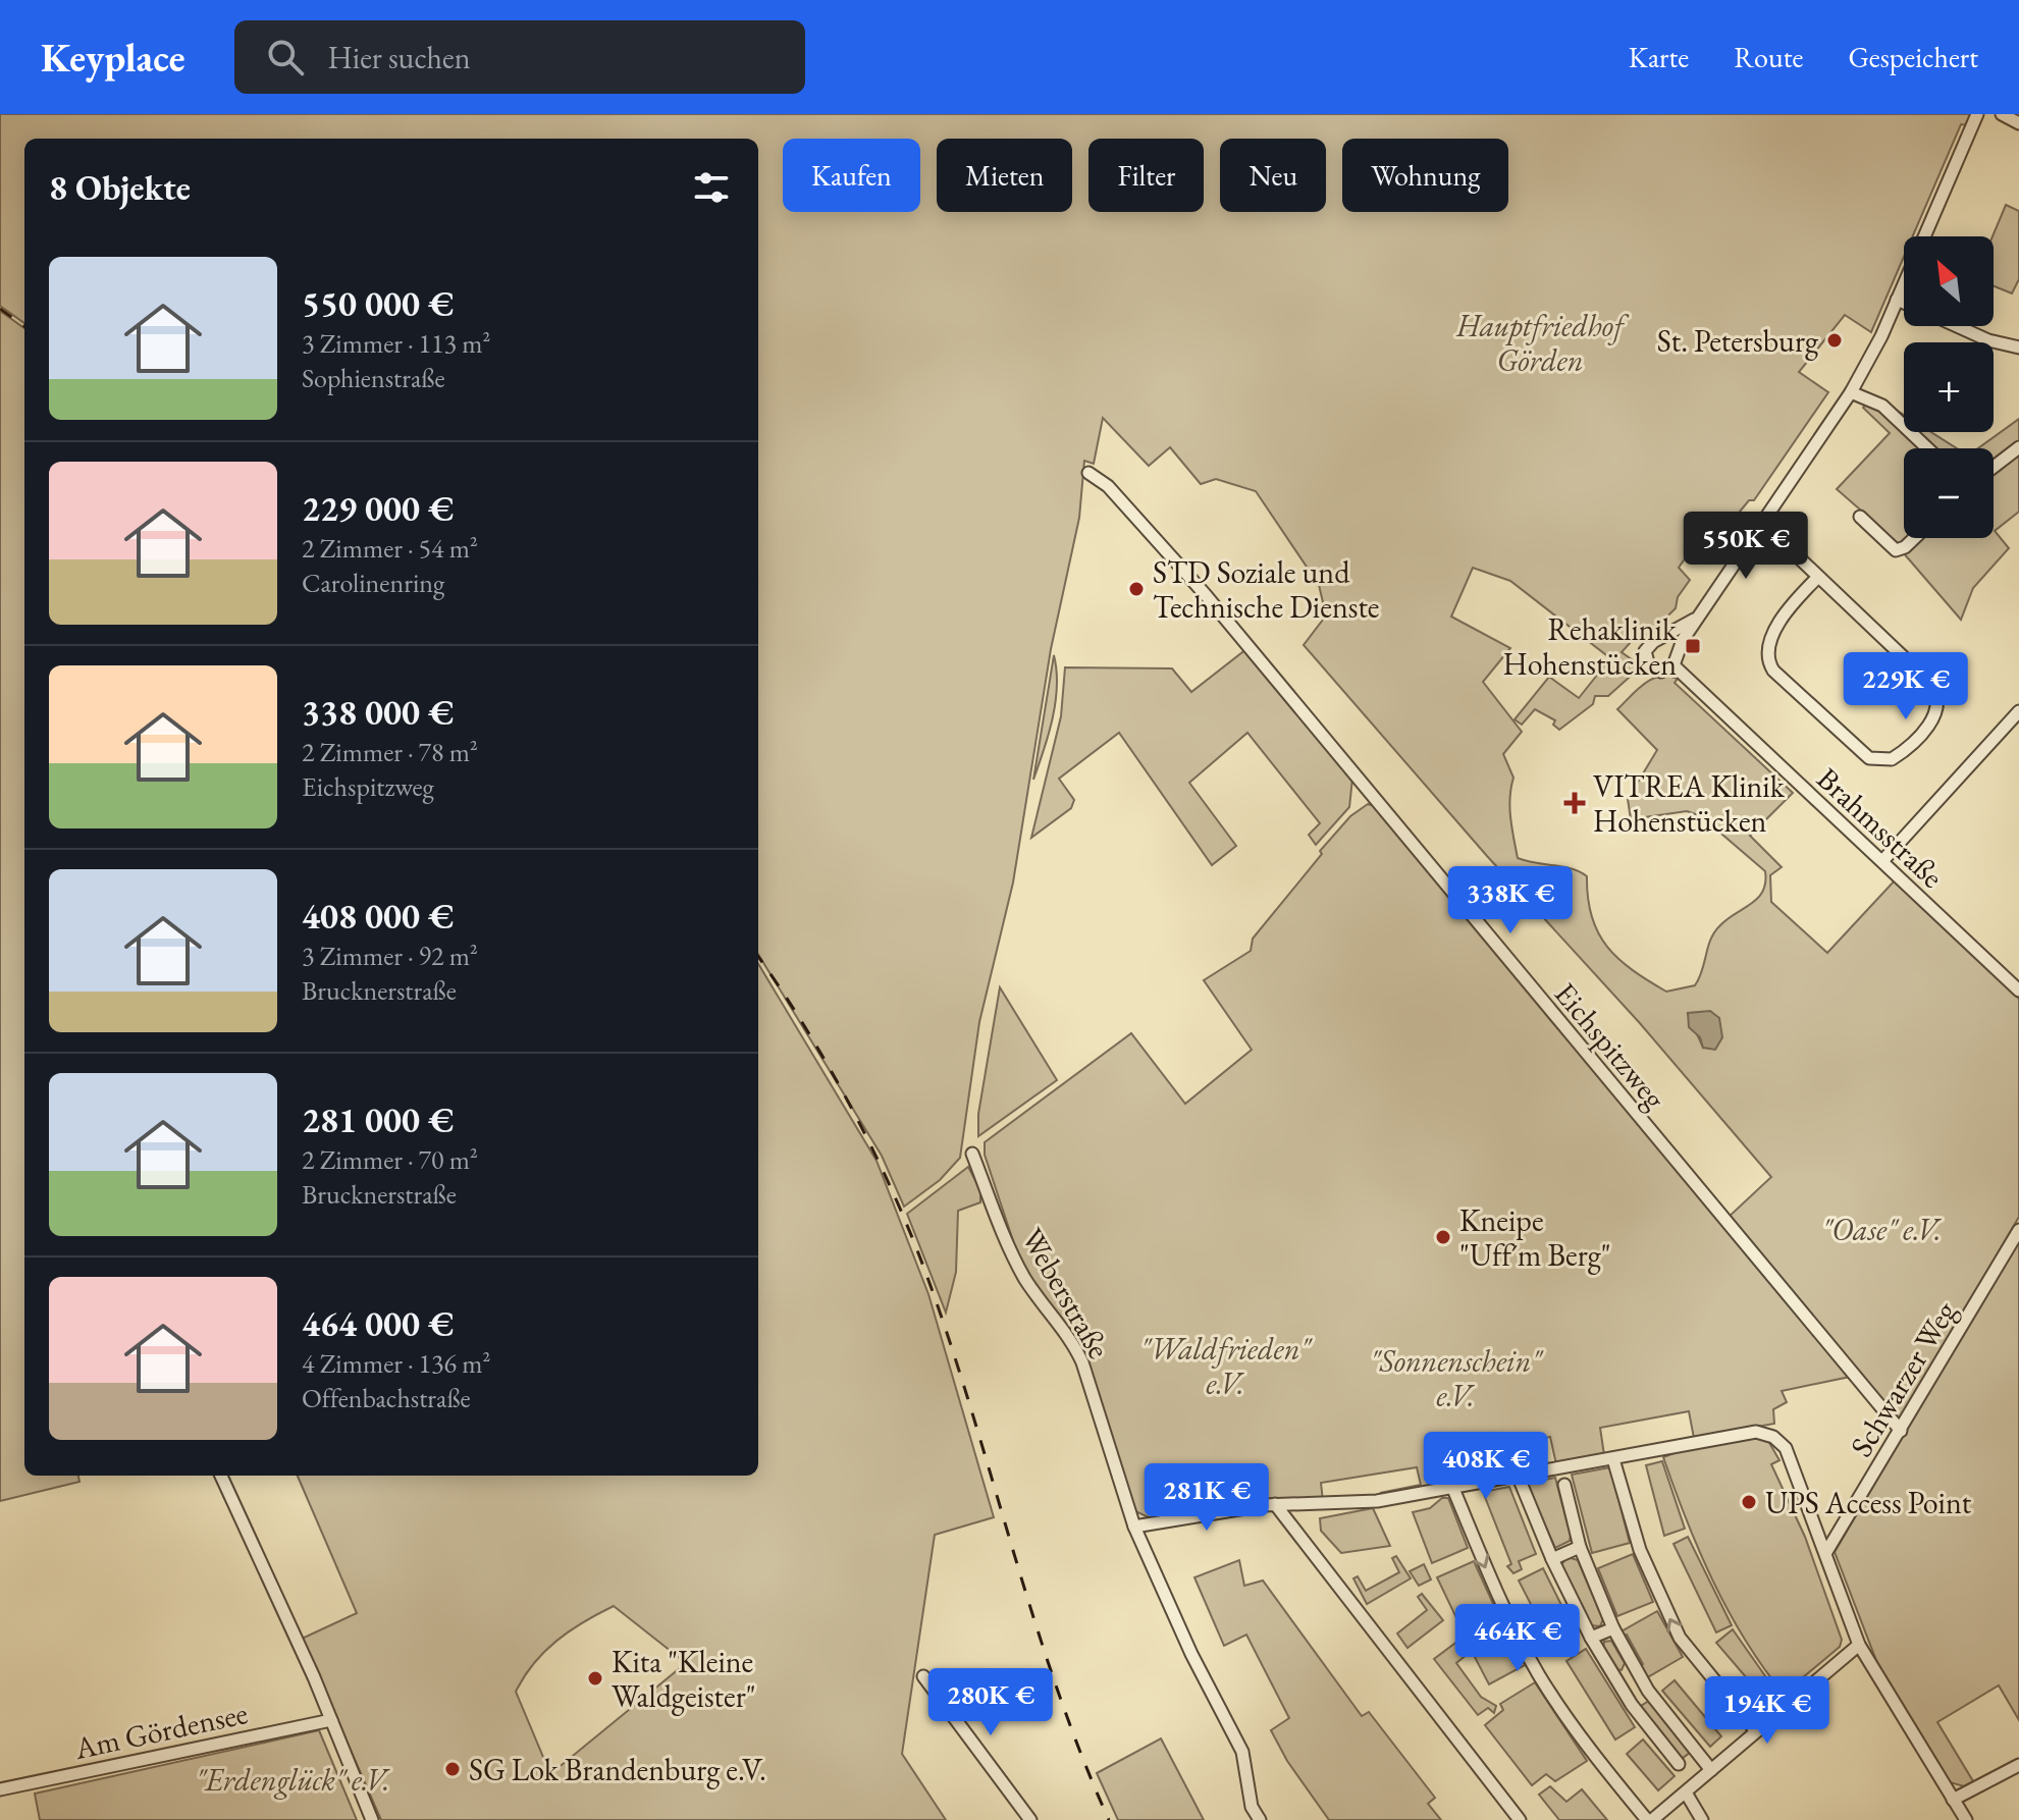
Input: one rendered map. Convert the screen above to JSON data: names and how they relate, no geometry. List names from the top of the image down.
{
  "streets": {
    "street": [
      "Brahmsstraße",
      "Eichspitzweg",
      "Weberstraße",
      "Schwarzer Weg",
      "Am Gördensee"
    ]
  },
  "crossings": [
    ["Eichspitzweg", "Schwarzer Weg"]
  ],
  "parks": [
    "Hauptfriedhof Görden",
    "\"Oase\" e.V.",
    "\"Waldfrieden\" e.V.",
    "\"Sonnenschein\" e.V.",
    "\"Erdenglück\" e.V."
  ],
  "places": {
    "other": [
      "St. Petersburg",
      "STD Soziale und Technische Dienste",
      "Kneipe \"Uff´m Berg\"",
      "UPS Access Point",
      "Kita \"Kleine Waldgeister\"",
      "SG Lok Brandenburg e.V."
    ],
    "transit": ["Rehaklinik Hohenstücken"],
    "health": ["VITREA Klinik Hohenstücken"]
  },
  "north": "top left",
  "page": {
    "header": "Keyplace",
    "search": "Hier suchen",
    "nav": ["Karte", "Route", "Gespeichert"],
    "chip": [
      "Kaufen",
      "Mieten",
      "Filter",
      "Neu",
      "Wohnung"
    ],
    "heading": "8 Objekte",
    "map_buttons": ["+", "−"],
    "list": [
      {
        "name": "550 000 €",
        "note": "3 Zimmer · 113 m² · Sophienstraße"
      },
      {
        "name": "229 000 €",
        "note": "2 Zimmer · 54 m² · Carolinenring"
      },
      {
        "name": "338 000 €",
        "note": "2 Zimmer · 78 m² · Eichspitzweg"
      },
      {
        "name": "408 000 €",
        "note": "3 Zimmer · 92 m² · Brucknerstraße"
      },
      {
        "name": "281 000 €",
        "note": "2 Zimmer · 70 m² · Brucknerstraße"
      },
      {
        "name": "464 000 €",
        "note": "4 Zimmer · 136 m² · Offenbachstraße"
      }
    ],
    "price": [
      "550K €",
      "229K €",
      "338K €",
      "408K €",
      "281K €",
      "464K €",
      "280K €",
      "194K €"
    ]
  }
}
